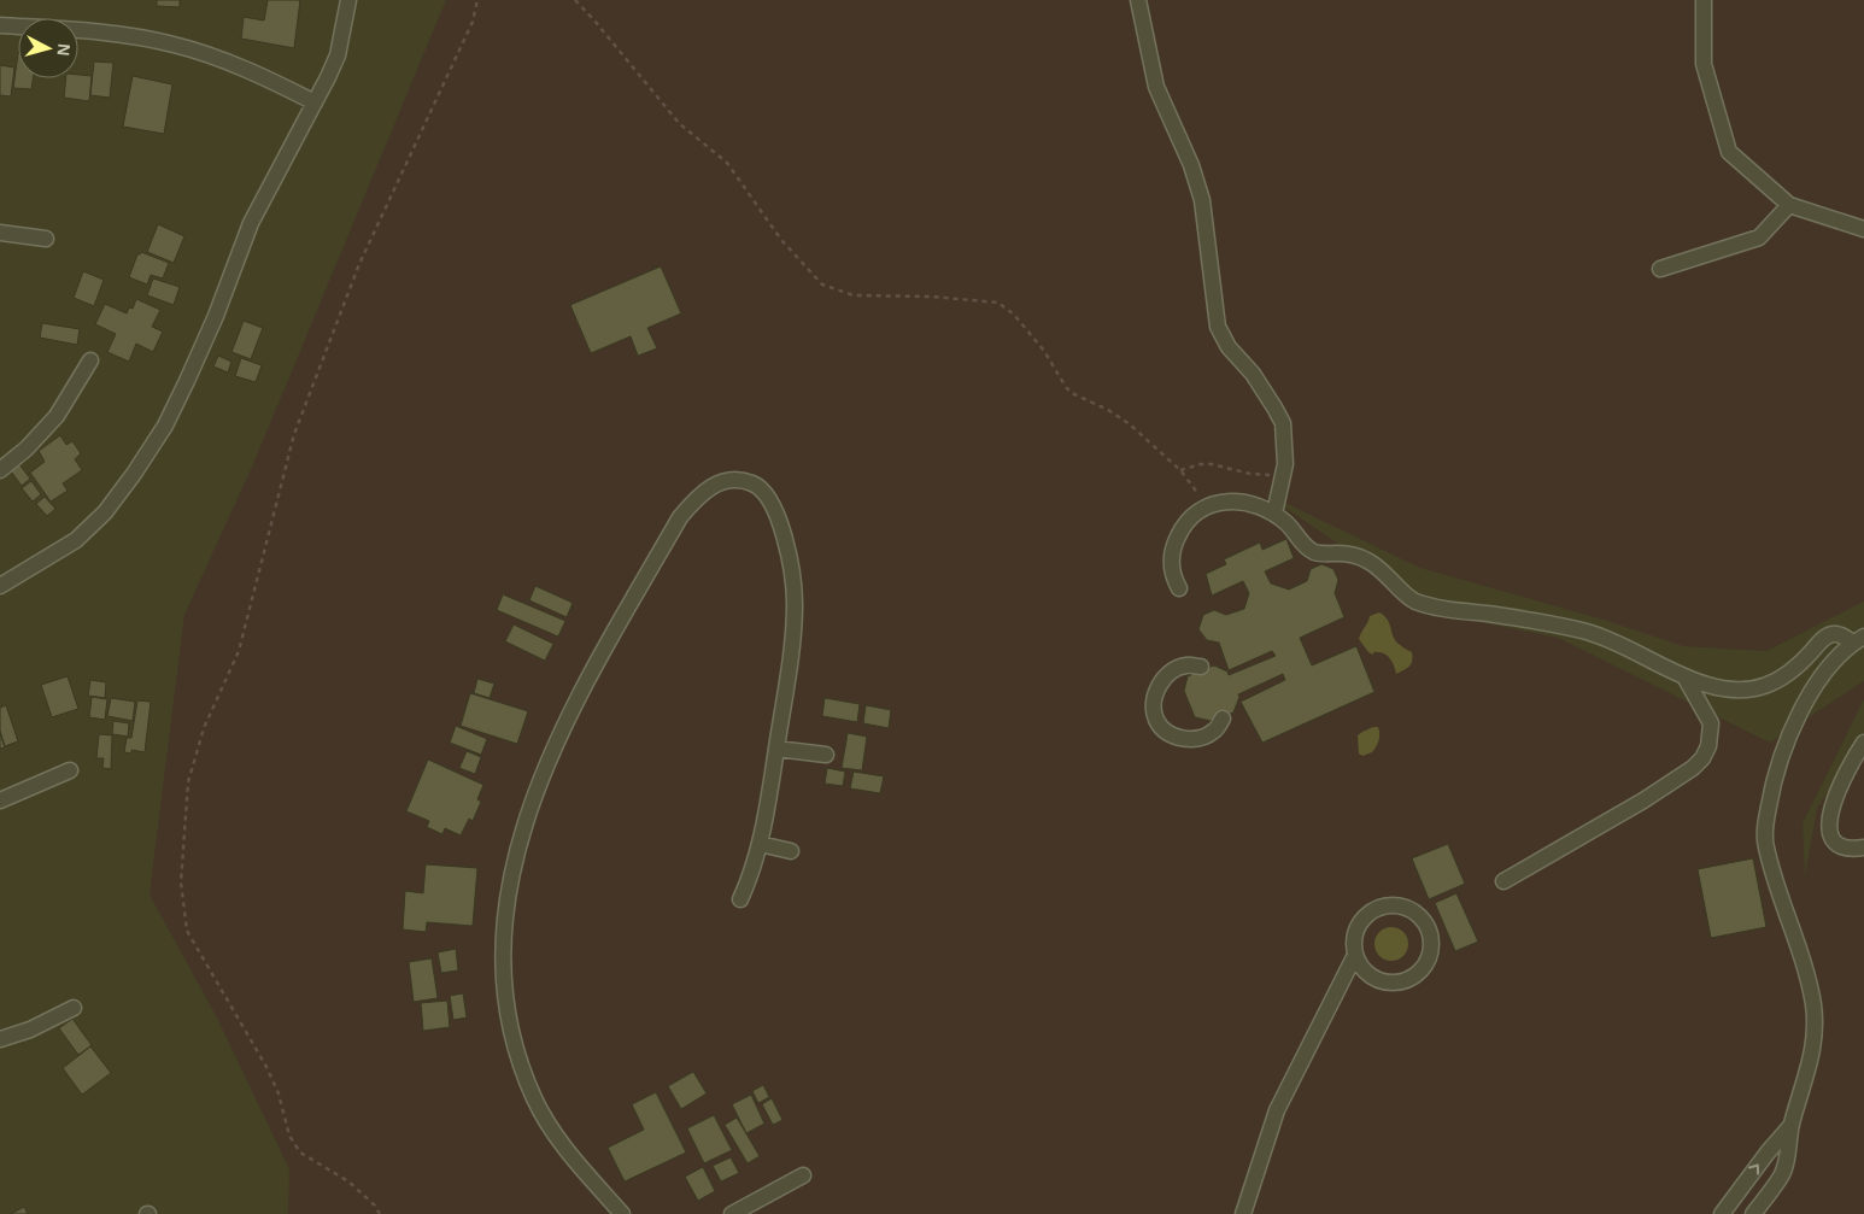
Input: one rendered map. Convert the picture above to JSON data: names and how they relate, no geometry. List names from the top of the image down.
{
  "north": "right"
}
